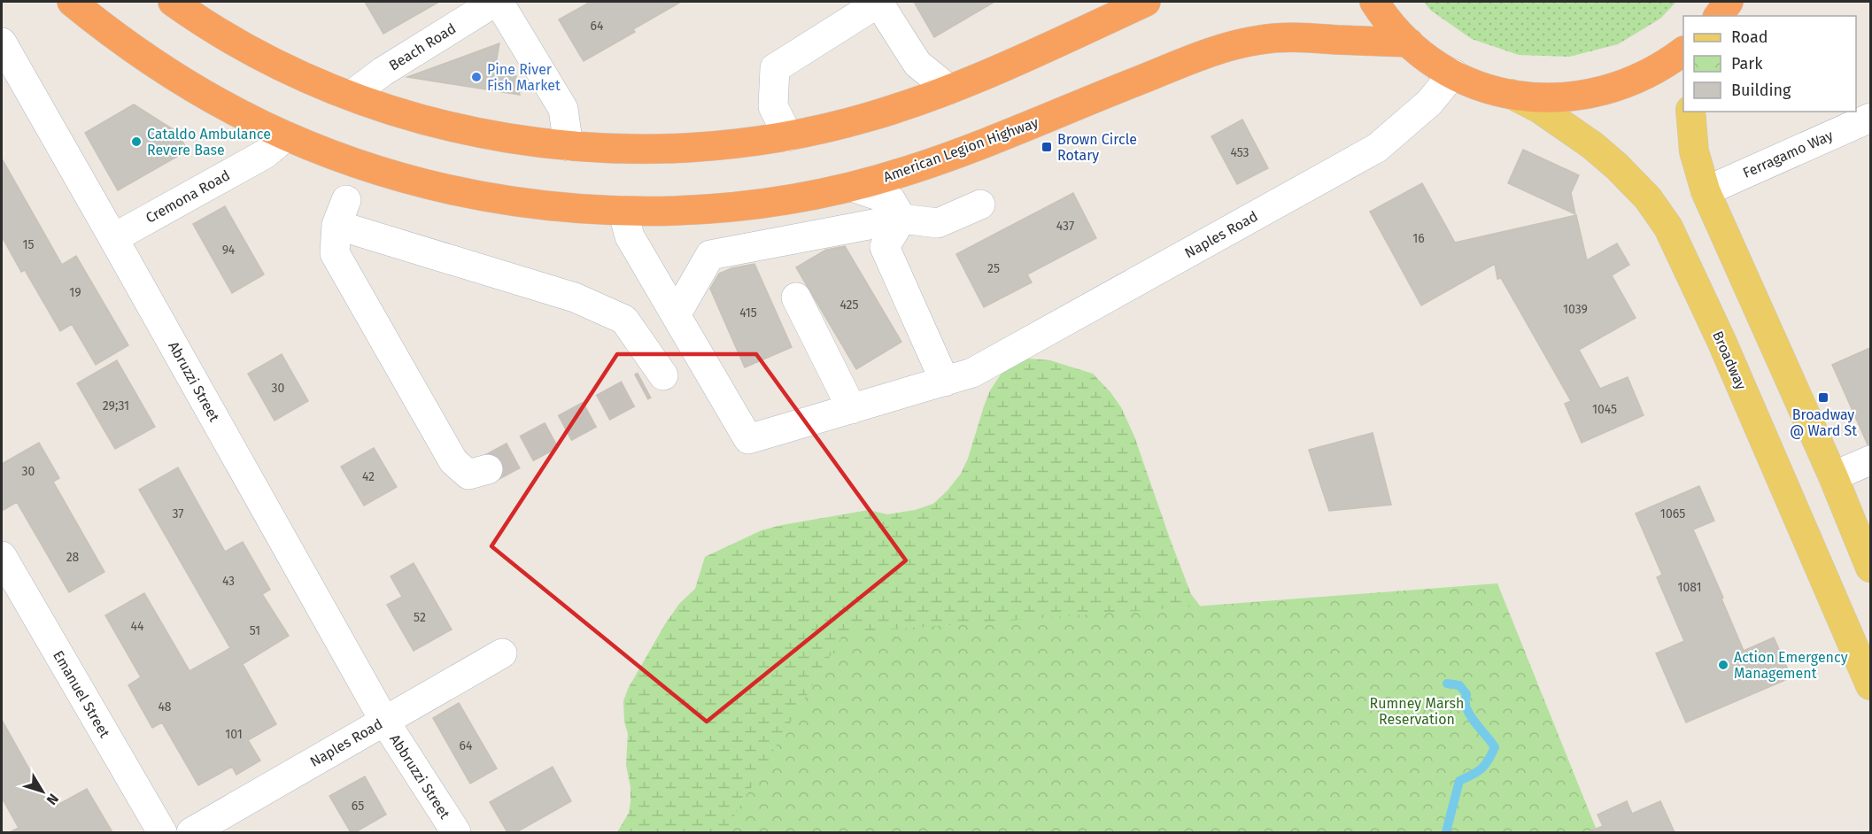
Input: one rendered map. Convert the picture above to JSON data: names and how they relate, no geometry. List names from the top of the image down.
{
  "streets": {
    "highway": ["American Legion Highway"],
    "main road": ["Broadway"],
    "street": [
      "Beach Road",
      "Ferragamo Way",
      "Cremona Road",
      "Naples Road",
      "Abruzzi Street",
      "Emanuel Street",
      "Abbruzzi Street"
    ]
  },
  "crossings": [
    ["American Legion Highway", "Cremona Road"],
    ["Cremona Road", "Abruzzi Street"],
    ["Naples Road", "Abruzzi Street"],
    ["Naples Road", "Abbruzzi Street"],
    ["Abruzzi Street", "Abbruzzi Street"]
  ],
  "parks": ["Rumney Marsh Reservation"],
  "places": {
    "other": ["Pine River Fish Market", "Cataldo Ambulance Revere Base", "Action Emergency Management"],
    "transit": ["Brown Circle Rotary", "Broadway @ Ward St"]
  },
  "house_numbers": [
    "64",
    "453",
    "437",
    "16",
    "15",
    "94",
    "25",
    "19",
    "425",
    "1039",
    "415",
    "30",
    "29;31",
    "1045",
    "30",
    "42",
    "37",
    "1065",
    "28",
    "43",
    "1081",
    "52",
    "44",
    "51",
    "48",
    "101",
    "64",
    "65"
  ],
  "legend": ["Road", "Park", "Building"],
  "north": "bottom right"
}
